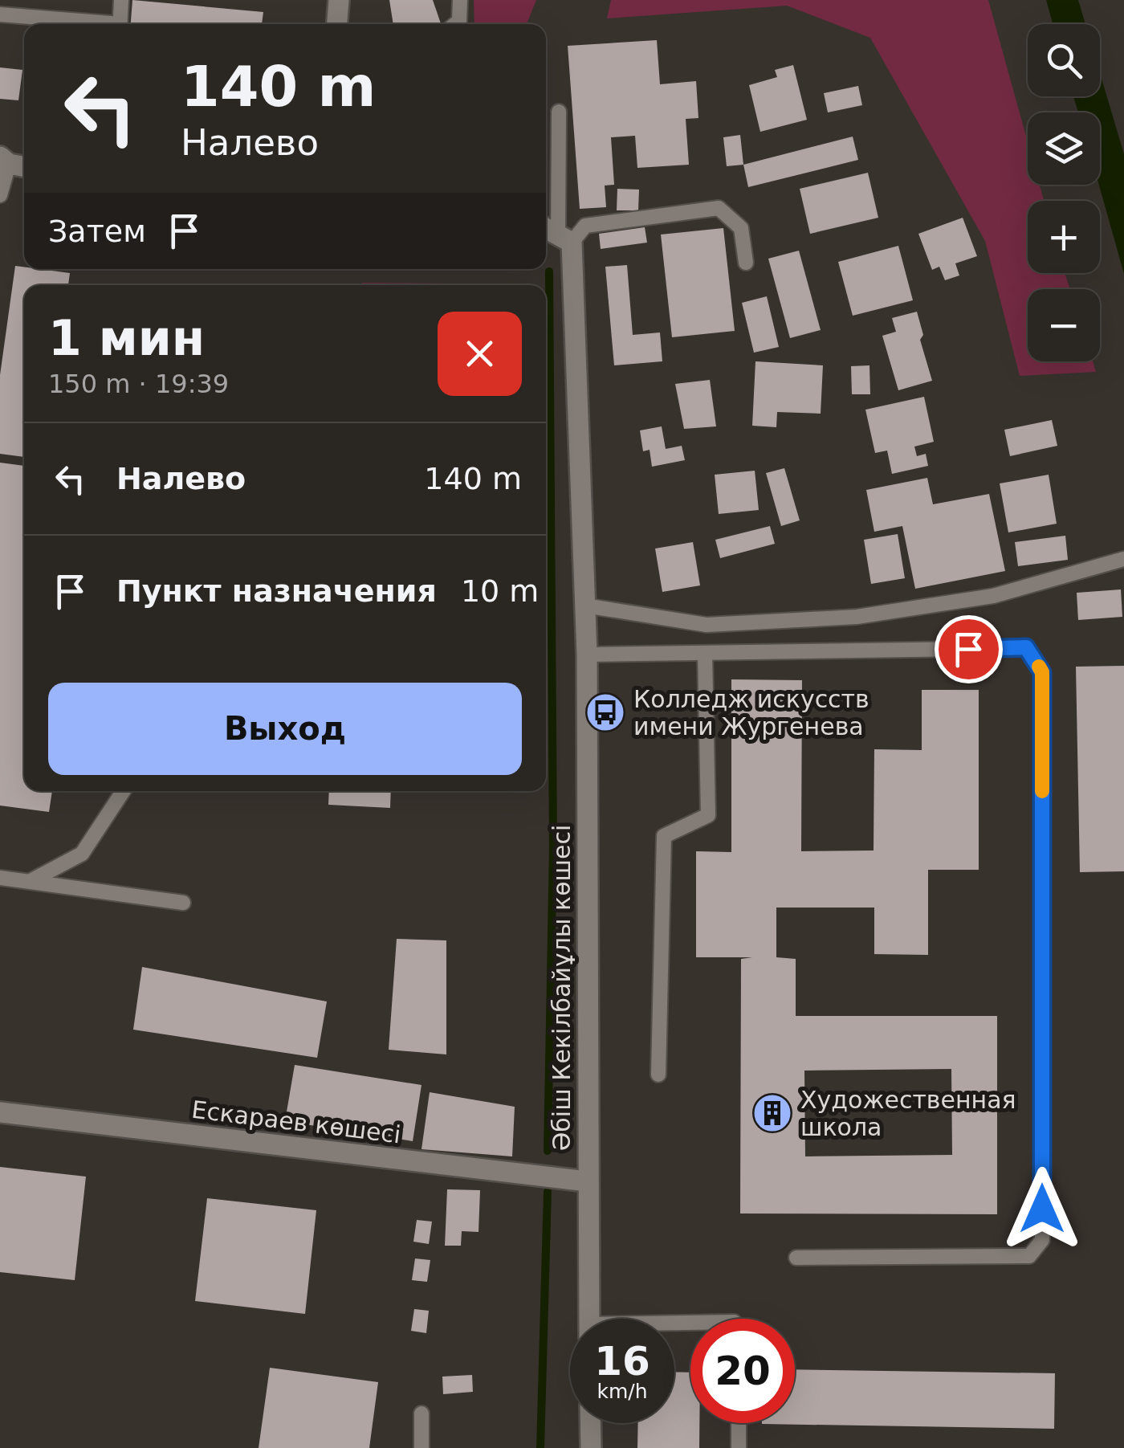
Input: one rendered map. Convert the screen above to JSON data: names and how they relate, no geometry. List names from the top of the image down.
{
  "streets": {
    "street": ["Әбіш Кекілбайұлы көшесі", "Ескараев көшесі"]
  },
  "crossings": [
    ["Әбіш Кекілбайұлы көшесі", "Ескараев көшесі"]
  ],
  "places": {
    "bus stop": ["Колледж искусств имени Жургенева"],
    "building": ["Художественная школа"]
  },
  "page": {
    "map_buttons": ["+", "−"],
    "turn": ["140 m", "Налево"],
    "then": "Затем",
    "heading": ["1 мин", "150 m · 19:39"],
    "list": [
      {
        "name": "Налево",
        "value": "140 m"
      },
      {
        "name": "Пункт назначения",
        "value": "10 m"
      }
    ],
    "buttons": "Выход",
    "speed": "16 km/h",
    "limit": "20"
  }
}
